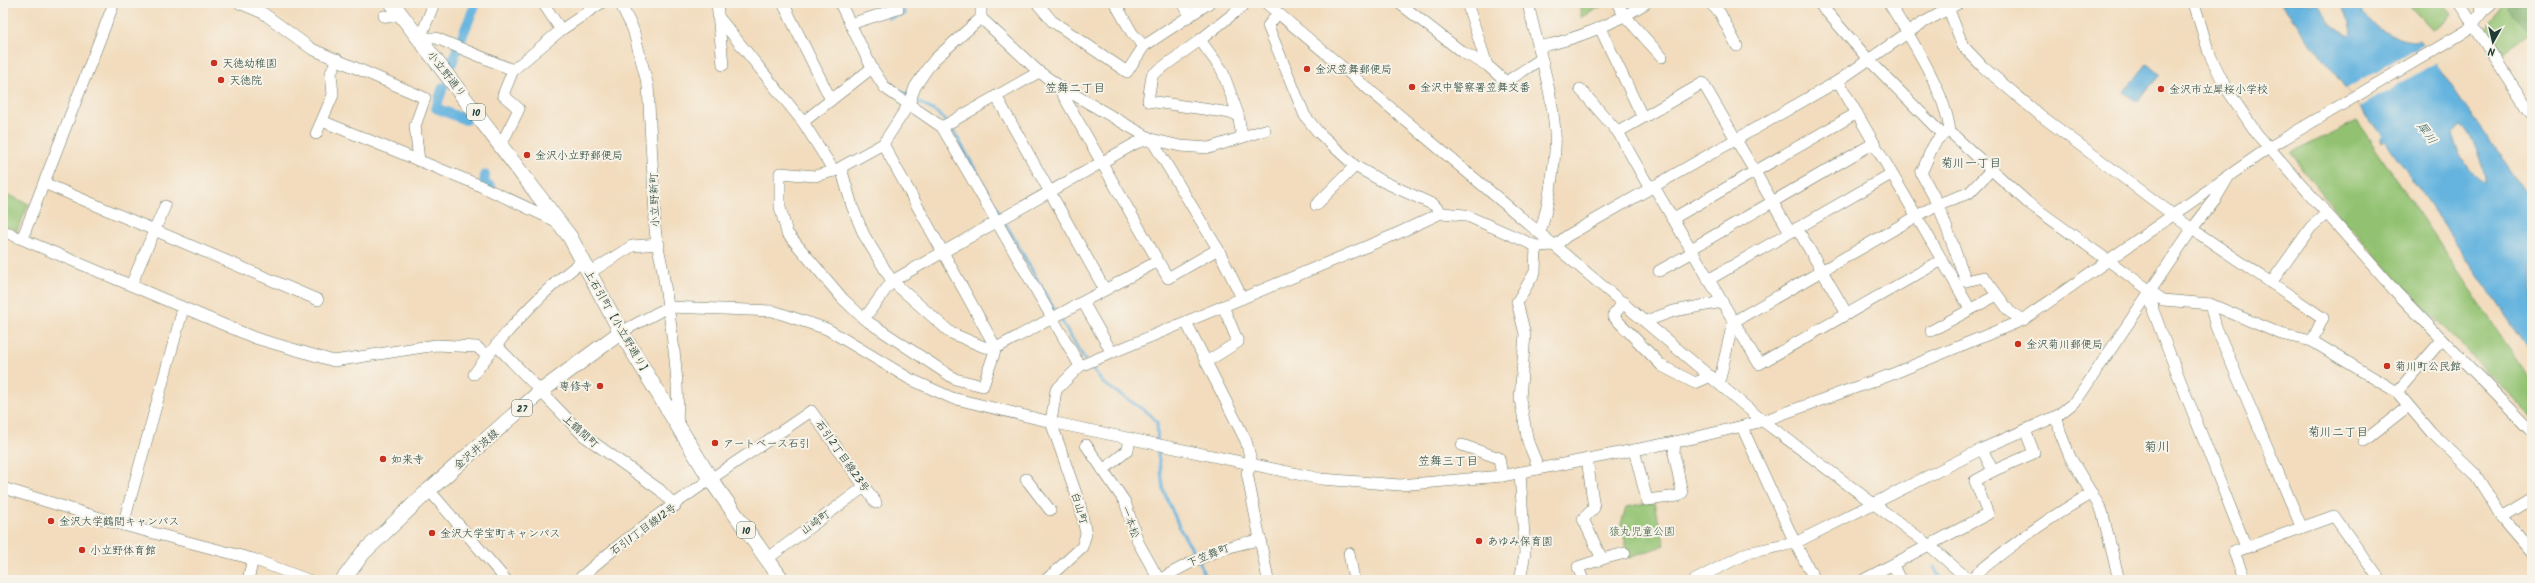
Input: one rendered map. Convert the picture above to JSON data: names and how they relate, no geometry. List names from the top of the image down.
{
  "streets": {
    "main road": [
      "小立野通り",
      "10",
      "上石引町【小立野通り】",
      "27",
      "金沢井波線"
    ],
    "street": [
      "小立野新町",
      "上鶴間町",
      "石引2丁目線23号",
      "白山町",
      "山崎町",
      "一本松",
      "石引1丁目線12号",
      "下笠舞町"
    ]
  },
  "crossings": [
    ["小立野通り", "上石引町【小立野通り】"],
    ["10", "小立野新町"],
    ["10", "上石引町【小立野通り】"],
    ["10", "石引2丁目線23号"],
    ["10", "山崎町"],
    ["10", "石引1丁目線12号"],
    ["小立野新町", "上石引町【小立野通り】"],
    ["上石引町【小立野通り】", "金沢井波線"],
    ["上鶴間町", "金沢井波線"],
    ["上鶴間町", "石引1丁目線12号"],
    ["石引2丁目線23号", "山崎町"],
    ["石引2丁目線23号", "石引1丁目線12号"],
    ["一本松", "下笠舞町"]
  ],
  "districts": [
    "笠舞二丁目",
    "菊川一丁目",
    "菊川二丁目",
    "菊川",
    "笠舞三丁目"
  ],
  "water": ["犀川"],
  "parks": ["猿丸児童公園"],
  "places": [
    "天徳幼稚園",
    "金沢笠舞郵便局",
    "天徳院",
    "金沢中警察署笠舞交番",
    "金沢市立犀桜小学校",
    "金沢小立野郵便局",
    "金沢菊川郵便局",
    "菊川町公民館",
    "専修寺",
    "アートベース石引",
    "如来寺",
    "金沢大学鶴間キャンパス",
    "金沢大学宝町キャンパス",
    "あゆみ保育園",
    "小立野体育館"
  ],
  "north": "bottom"
}
